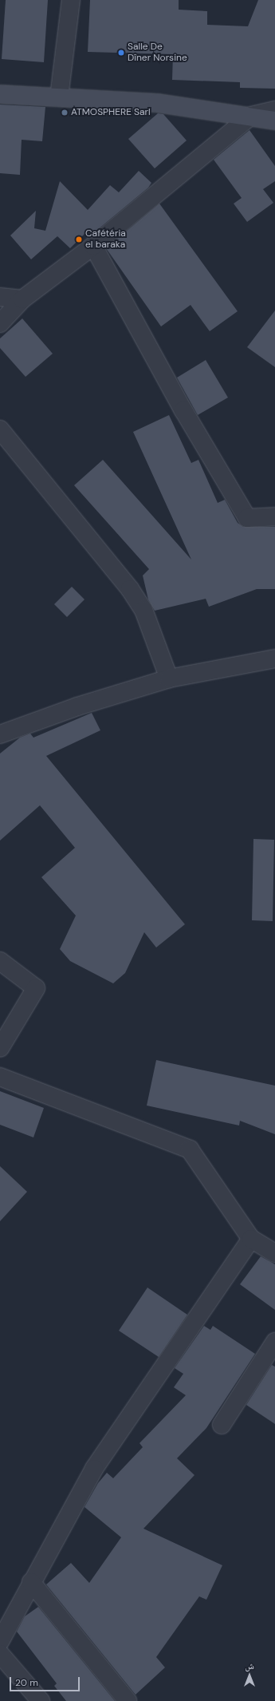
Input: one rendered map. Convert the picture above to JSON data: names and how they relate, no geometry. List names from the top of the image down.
{
  "places": ["Salle De Dîner Norsine", "ATMOSPHERE Sarl", "Cafétéria el baraka"],
  "scale_bar": "20 m",
  "north": "top"
}
